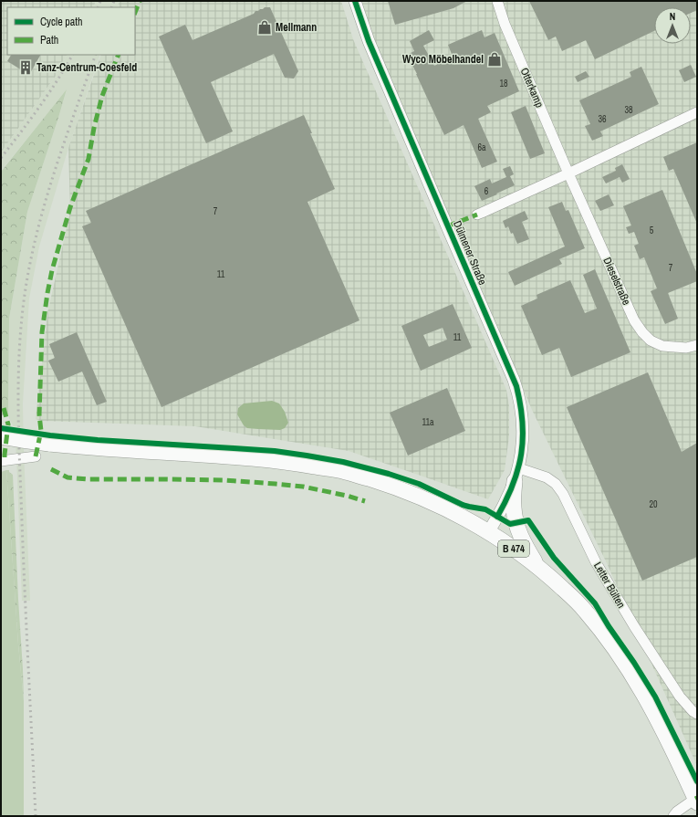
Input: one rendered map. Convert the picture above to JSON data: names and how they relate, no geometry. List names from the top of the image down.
{
  "streets": {
    "main road": ["B 474"],
    "street": [
      "Otterkamp",
      "Dülmener Straße",
      "Dieselstraße",
      "Letter Bülten"
    ]
  },
  "crossings": [
    ["Otterkamp", "Dieselstraße"],
    ["Dülmener Straße", "B 474"],
    ["Dülmener Straße", "Letter Bülten"]
  ],
  "places": {
    "shop": ["Mellmann", "Wyco Möbelhandel"],
    "building": ["Tanz-Centrum-Coesfeld"]
  },
  "house_numbers": [
    "18",
    "38",
    "36",
    "6a",
    "6",
    "7",
    "5",
    "7",
    "11",
    "11",
    "11a",
    "20"
  ],
  "legend": ["Cycle path", "Path"],
  "north": "top"
}
